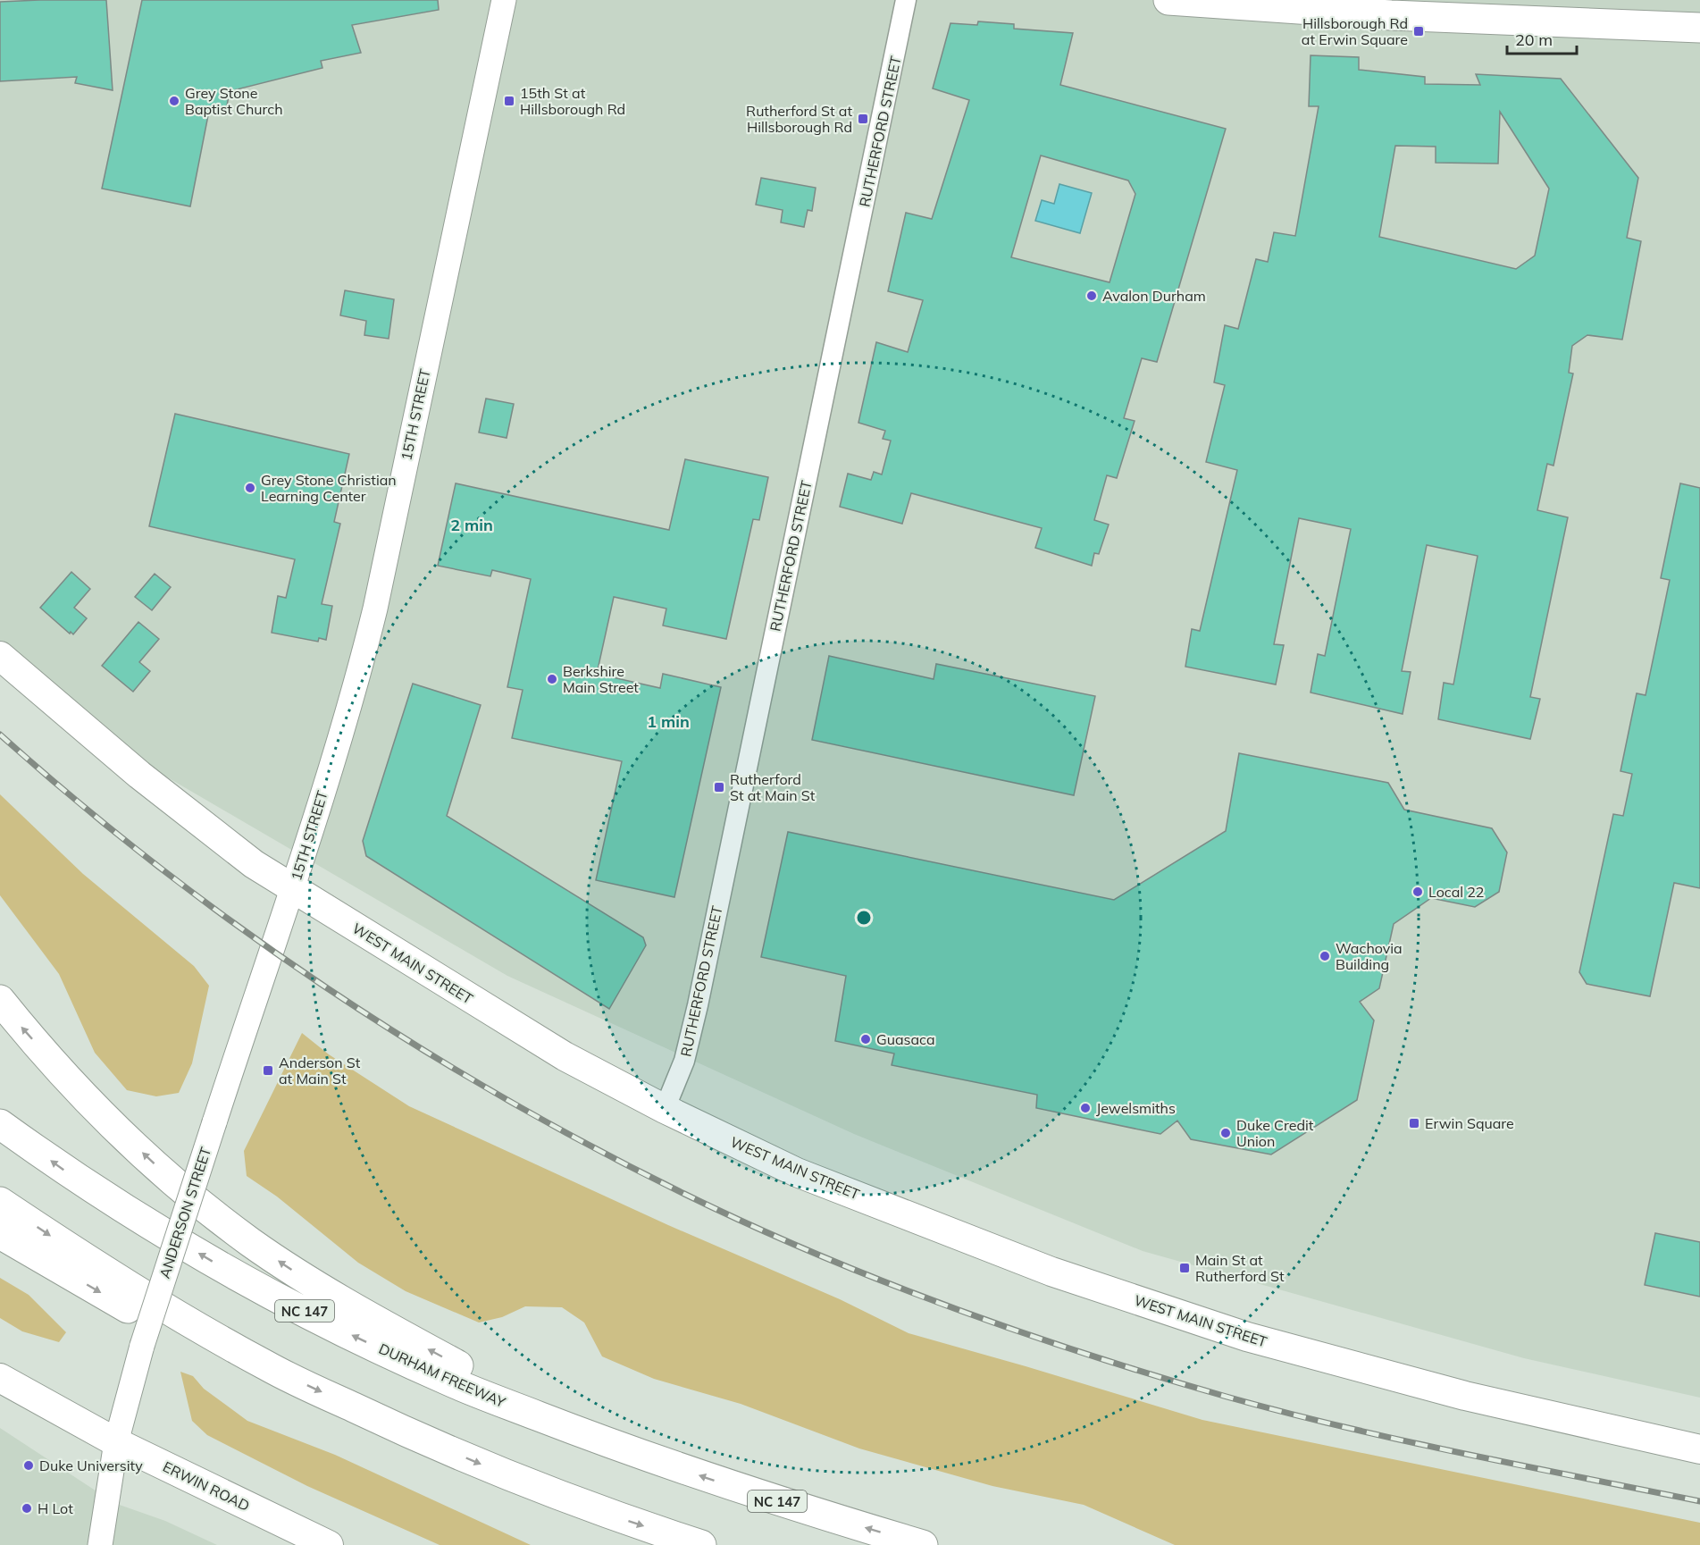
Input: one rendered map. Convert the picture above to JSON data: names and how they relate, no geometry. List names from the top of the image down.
{
  "streets": {
    "main road": [
      "WEST MAIN STREET",
      "NC 147",
      "DURHAM FREEWAY",
      "ERWIN ROAD"
    ],
    "street": ["RUTHERFORD STREET", "15TH STREET", "ANDERSON STREET"]
  },
  "crossings": [
    ["RUTHERFORD STREET", "WEST MAIN STREET"],
    ["15TH STREET", "WEST MAIN STREET"],
    ["15TH STREET", "ANDERSON STREET"],
    ["WEST MAIN STREET", "ANDERSON STREET"],
    ["ANDERSON STREET", "ERWIN ROAD"]
  ],
  "places": {
    "transit": [
      "Hillsborough Rd at Erwin Square",
      "15th St at Hillsborough Rd",
      "Rutherford St at Hillsborough Rd",
      "Rutherford St at Main St",
      "Anderson St at Main St",
      "Erwin Square",
      "Main St at Rutherford St"
    ],
    "other": [
      "Grey Stone Baptist Church",
      "Avalon Durham",
      "Grey Stone Christian Learning Center",
      "Berkshire Main Street",
      "Local 22",
      "Wachovia Building",
      "Guasaca",
      "Jewelsmiths",
      "Duke Credit Union",
      "Duke University",
      "H Lot"
    ]
  },
  "scale_bar": "20 m",
  "rings": ["2 min", "1 min"]
}
